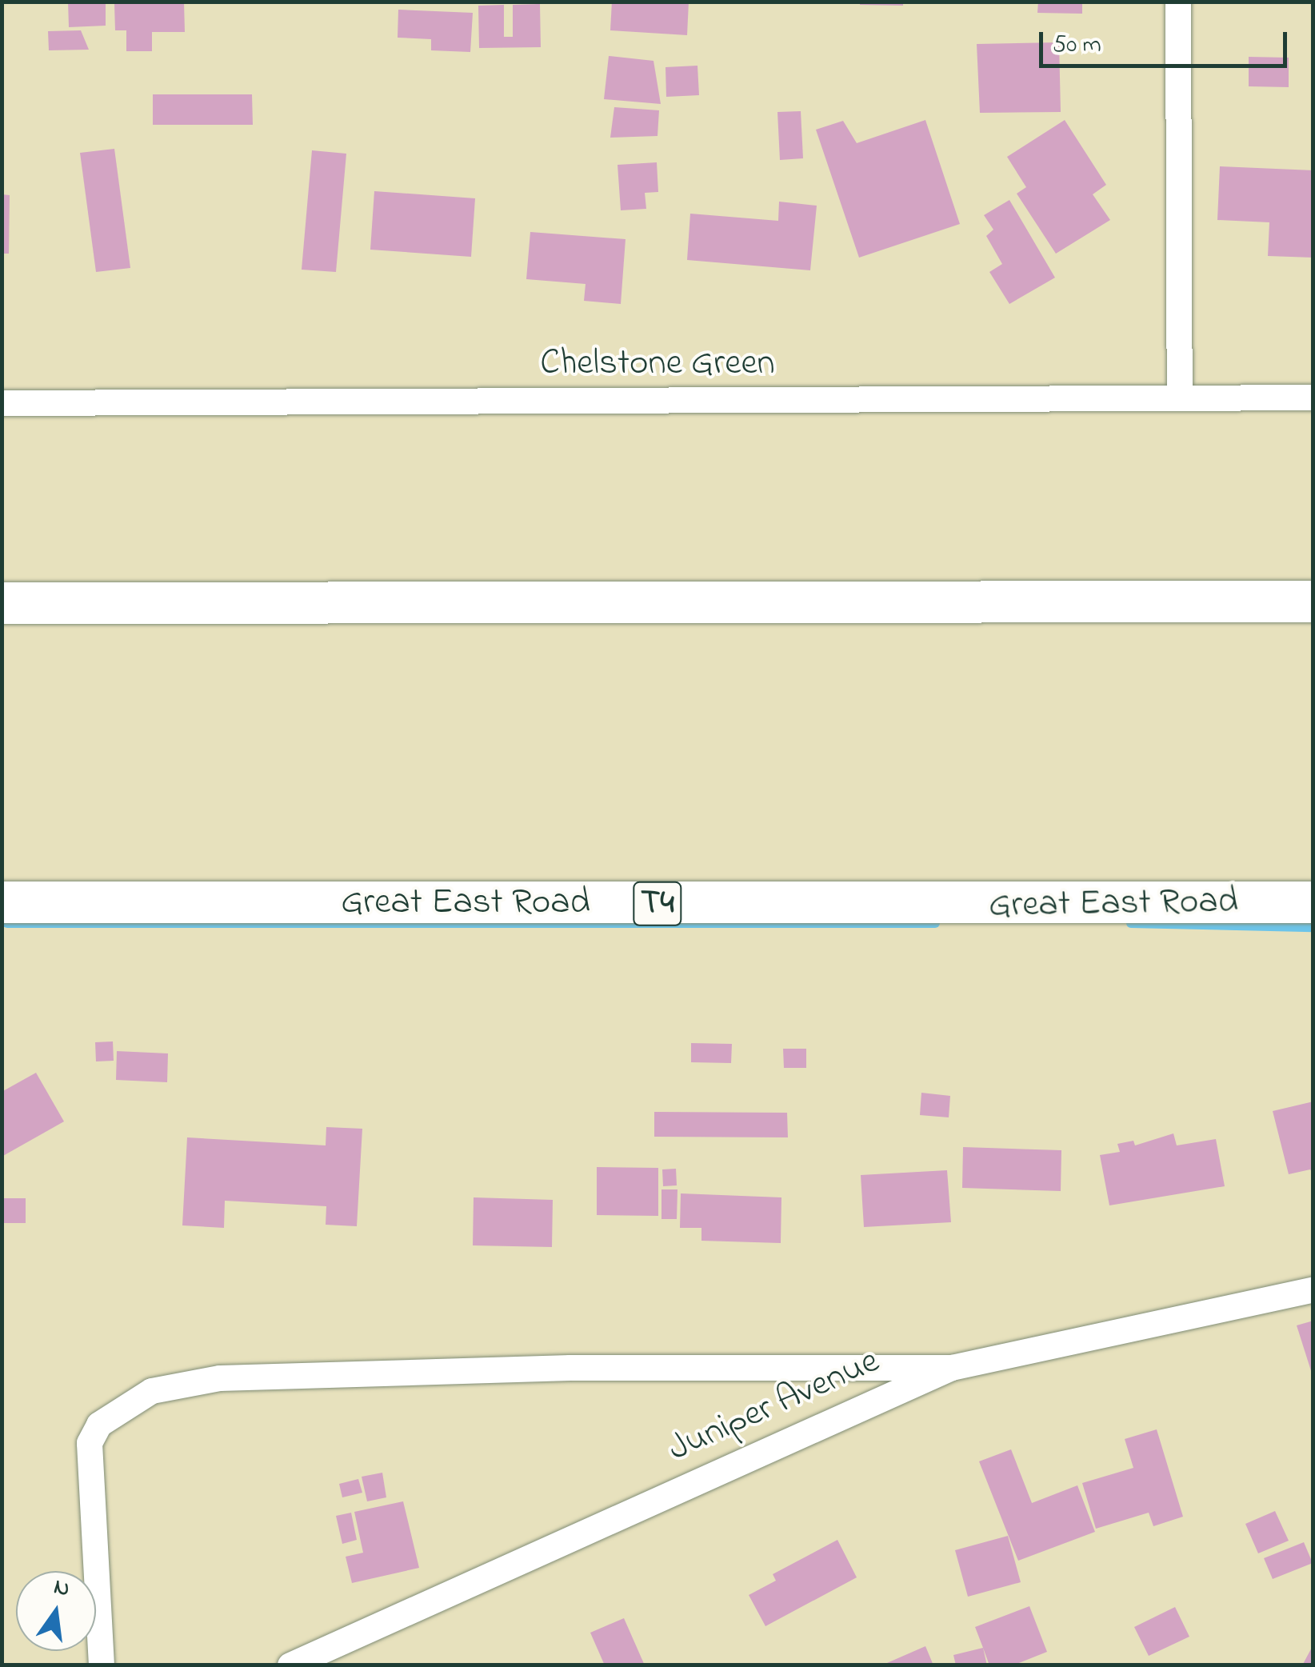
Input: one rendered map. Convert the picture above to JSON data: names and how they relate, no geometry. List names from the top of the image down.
{
  "streets": {
    "main road": ["Great East Road", "T4"],
    "street": ["Chelstone Green", "Juniper Avenue"]
  },
  "scale_bar": "50 m",
  "north": "top"
}
